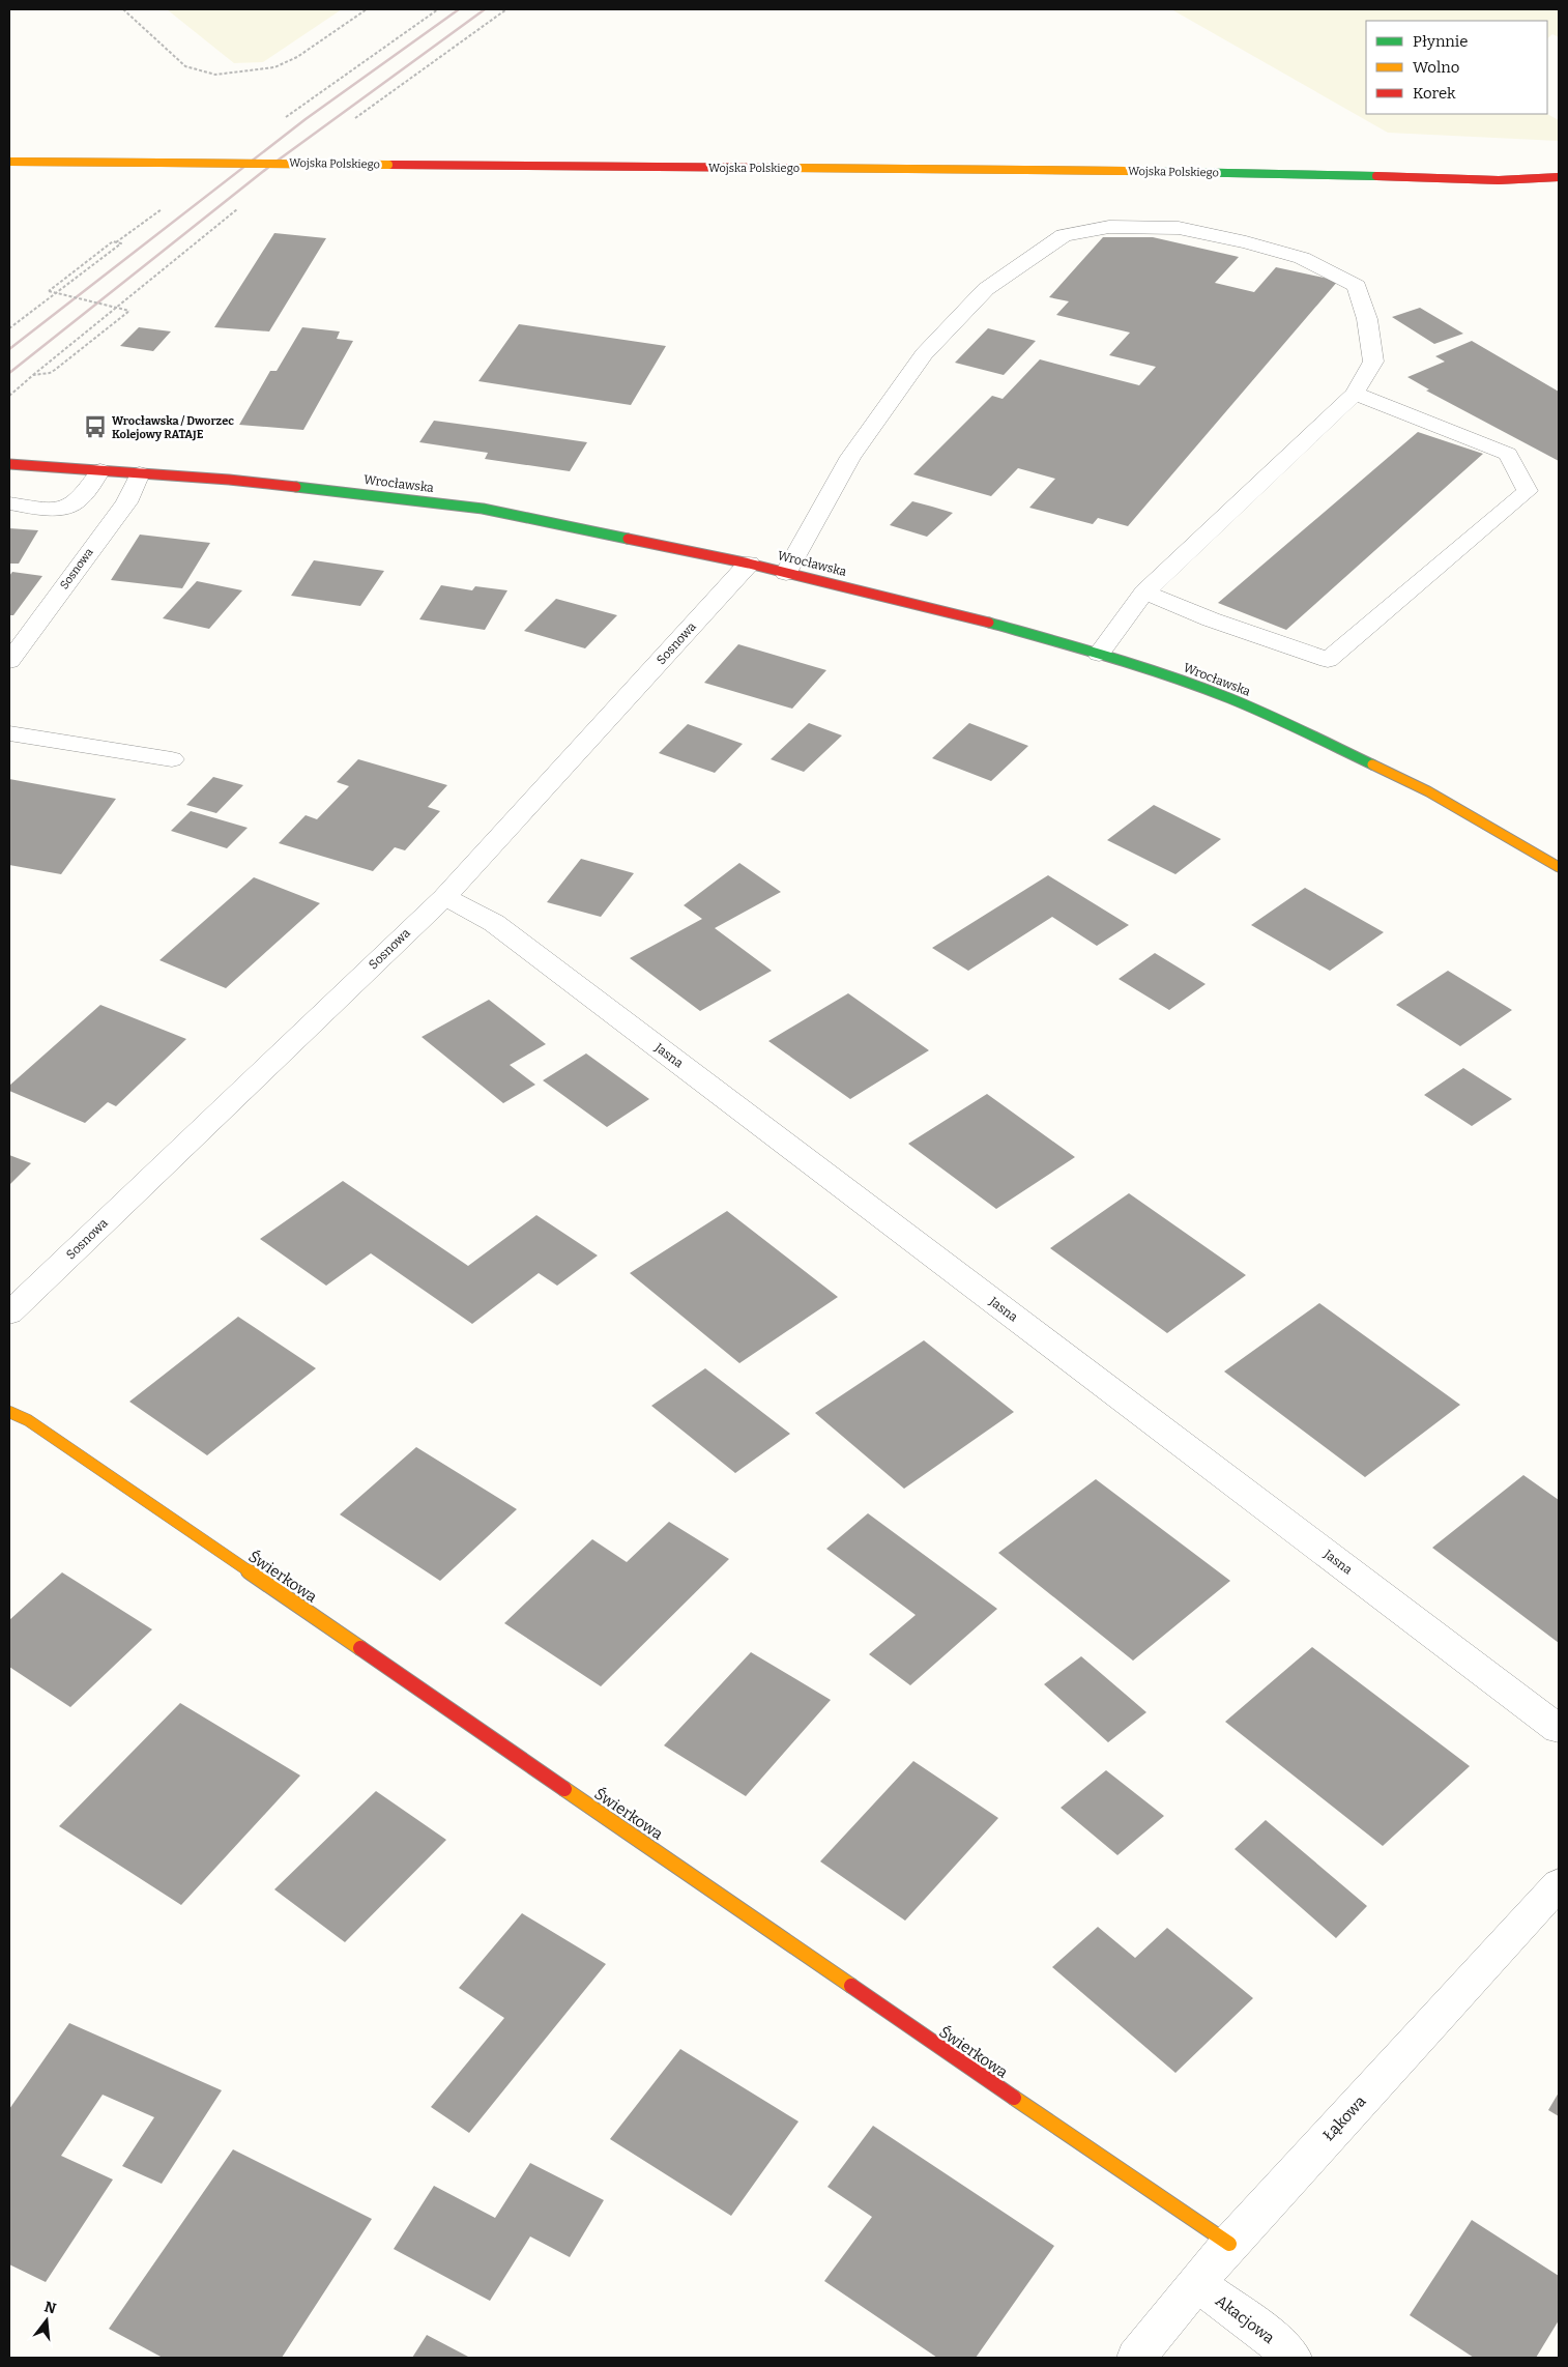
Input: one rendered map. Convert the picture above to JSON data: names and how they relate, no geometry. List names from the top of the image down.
{
  "streets": {
    "street": [
      "Wojska Polskiego",
      "Wrocławska",
      "Sosnowa",
      "Jasna",
      "Świerkowa",
      "Łąkowa",
      "Akacjowa"
    ]
  },
  "crossings": [
    ["Wrocławska", "Sosnowa"],
    ["Sosnowa", "Jasna"],
    ["Świerkowa", "Łąkowa"],
    ["Łąkowa", "Akacjowa"]
  ],
  "places": {
    "bus stop": ["Wrocławska / Dworzec Kolejowy RATAJE"]
  },
  "legend": ["Płynnie", "Wolno", "Korek"],
  "north": "top"
}
